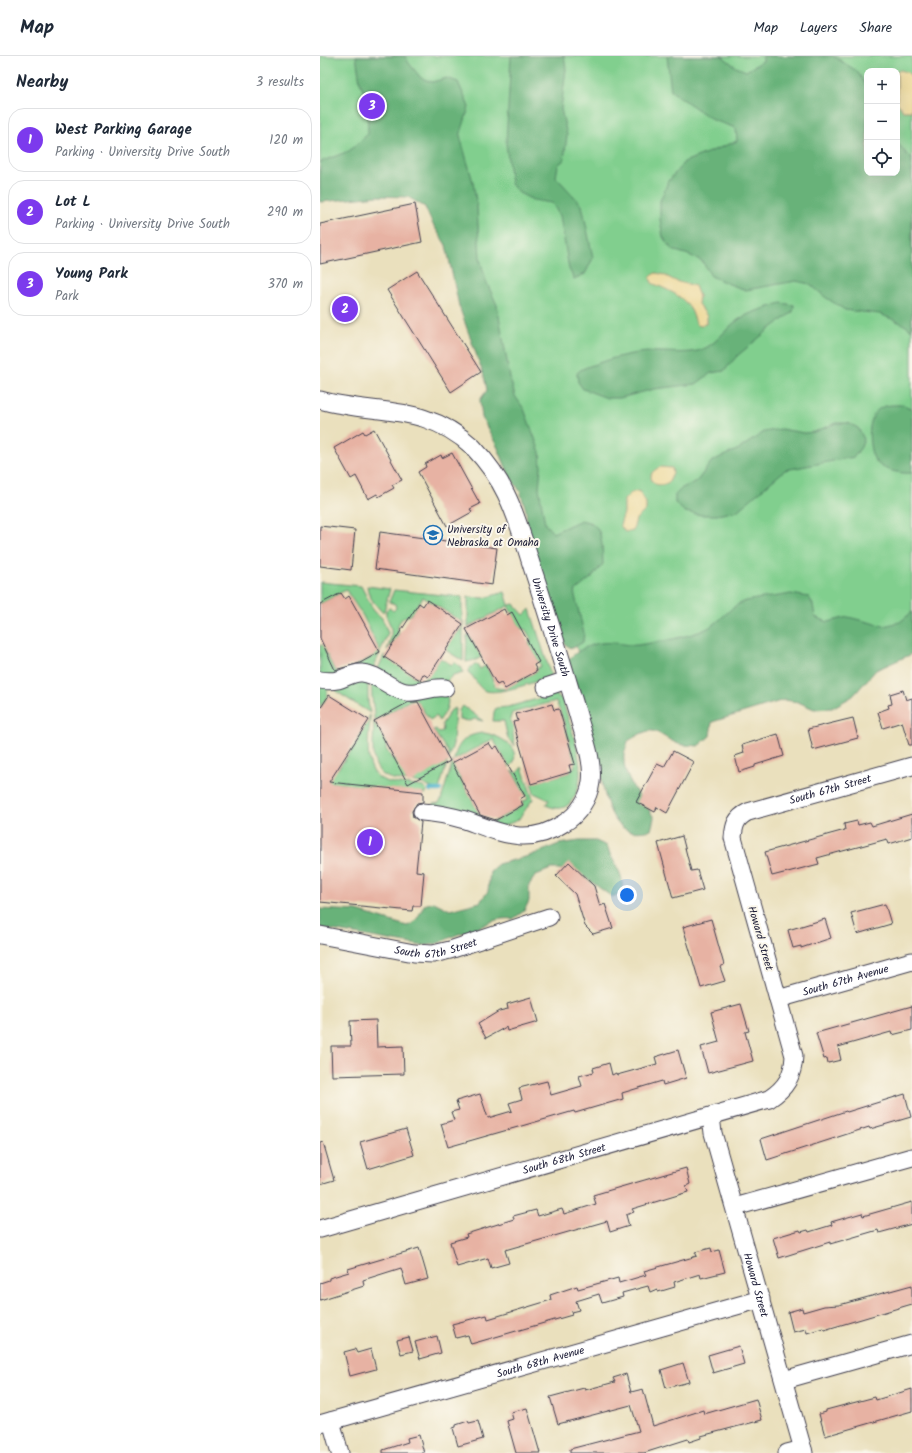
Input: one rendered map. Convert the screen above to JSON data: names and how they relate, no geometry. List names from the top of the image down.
{
  "streets": {
    "street": [
      "University Drive South",
      "South 67th Street",
      "Howard Street",
      "South 67th Avenue",
      "South 68th Street",
      "South 68th Avenue"
    ]
  },
  "crossings": [
    ["South 67th Street", "Howard Street"],
    ["Howard Street", "South 67th Avenue"],
    ["Howard Street", "South 68th Street"],
    ["Howard Street", "South 68th Avenue"]
  ],
  "places": {
    "school or university": ["University of Nebraska at Omaha"]
  },
  "page": {
    "header": "Map",
    "nav": ["Map", "Layers", "Share"],
    "heading": ["Nearby", "3 results"],
    "map_buttons": ["+", "−"],
    "pins": ["3", "2", "1"],
    "list": [
      {
        "mark": "1",
        "name": "West Parking Garage",
        "note": "Parking · University Drive South",
        "value": "120 m"
      },
      {
        "mark": "2",
        "name": "Lot L",
        "note": "Parking · University Drive South",
        "value": "290 m"
      },
      {
        "mark": "3",
        "name": "Young Park",
        "note": "Park",
        "value": "370 m"
      }
    ]
  }
}
